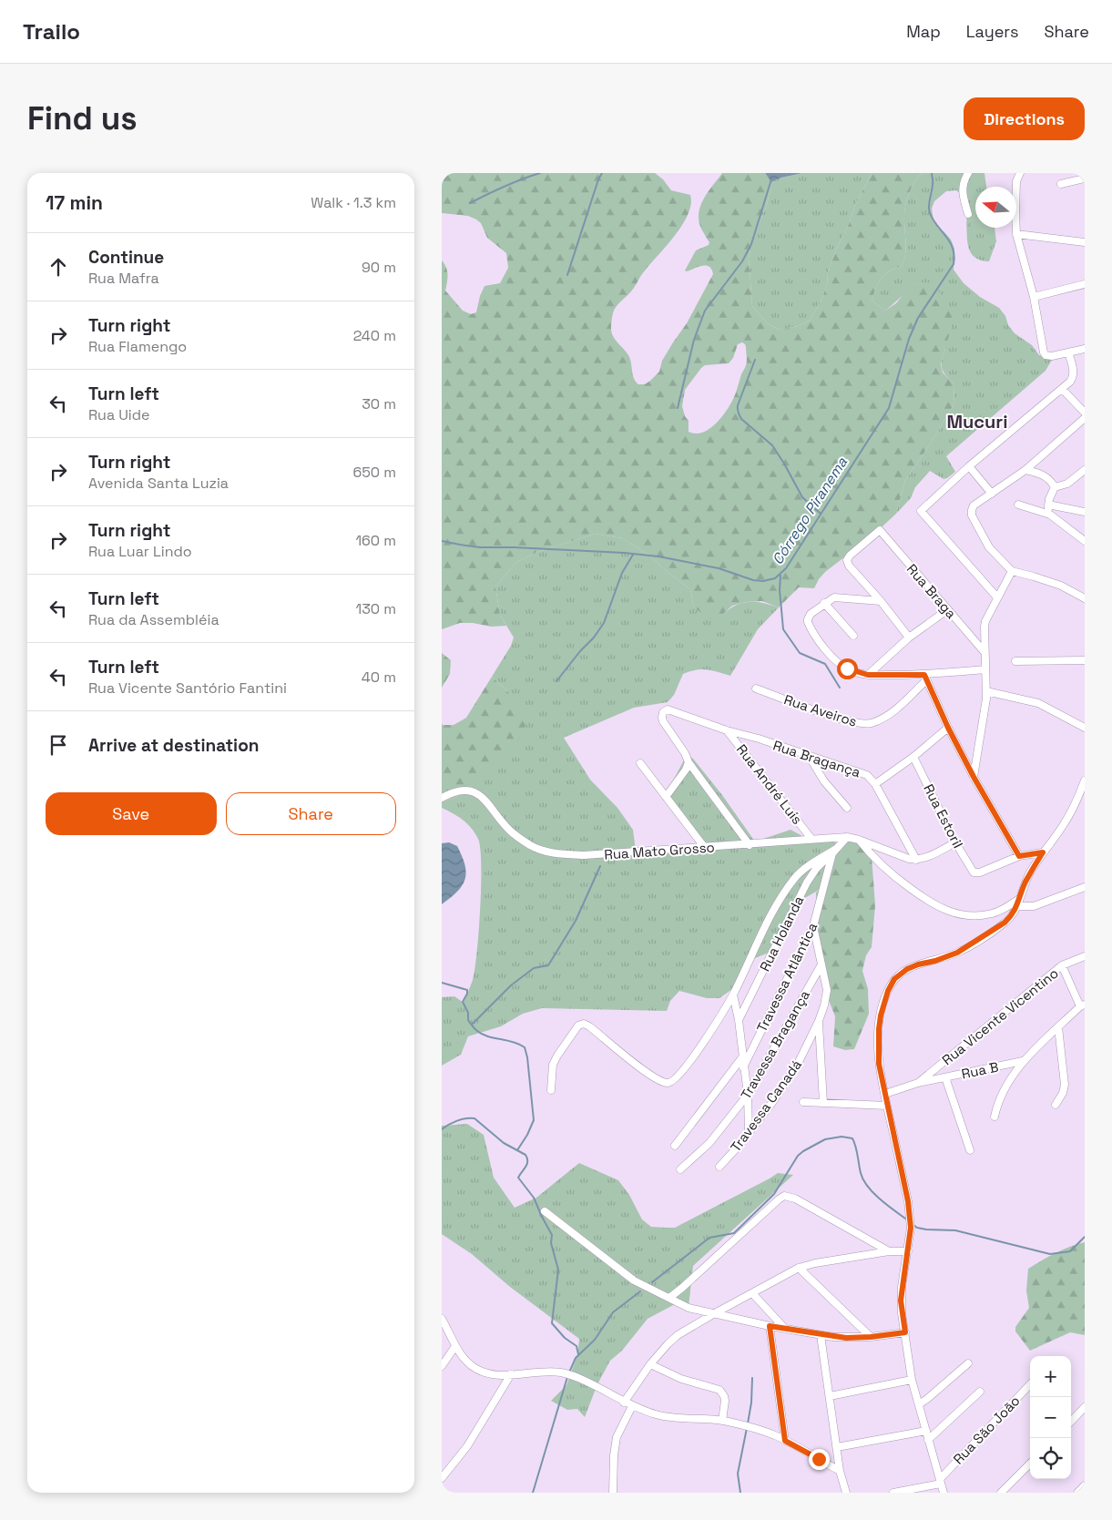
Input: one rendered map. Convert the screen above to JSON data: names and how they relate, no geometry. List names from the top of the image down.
{
  "streets": {
    "street": [
      "Rua Braga",
      "Rua Aveiros",
      "Rua Bragança",
      "Rua André Luís",
      "Rua Estoril",
      "Rua Mato Grosso",
      "Rua Holanda",
      "Travessa Atlântica",
      "Rua Vicente Vicentino",
      "Travessa Bragança",
      "Rua B",
      "Travessa Canadá",
      "Rua São João"
    ]
  },
  "crossings": [
    ["Rua Bragança", "Rua André Luís"],
    ["Rua Bragança", "Rua Estoril"],
    ["Rua André Luís", "Rua Mato Grosso"],
    ["Rua Mato Grosso", "Travessa Atlântica"],
    ["Rua Holanda", "Travessa Atlântica"],
    ["Rua Vicente Vicentino", "Rua B"],
    ["Travessa Bragança", "Travessa Canadá"]
  ],
  "districts": ["Mucuri"],
  "water": ["Córrego Piranema"],
  "north": "left",
  "page": {
    "header": "Trailo",
    "nav": ["Map", "Layers", "Share"],
    "buttons": [
      "Directions",
      ["Save", "Share"]
    ],
    "title": "Find us",
    "heading": ["17 min", "Walk · 1.3 km"],
    "list": [
      ["Continue", "Rua Mafra", "90 m"],
      ["Turn right", "Rua Flamengo", "240 m"],
      ["Turn left", "Rua Uide", "30 m"],
      ["Turn right", "Avenida Santa Luzia", "650 m"],
      ["Turn right", "Rua Luar Lindo", "160 m"],
      ["Turn left", "Rua da Assembléia", "130 m"],
      ["Turn left", "Rua Vicente Santório Fantini", "40 m"],
      "Arrive at destination"
    ],
    "map_buttons": ["+", "−"]
  }
}
